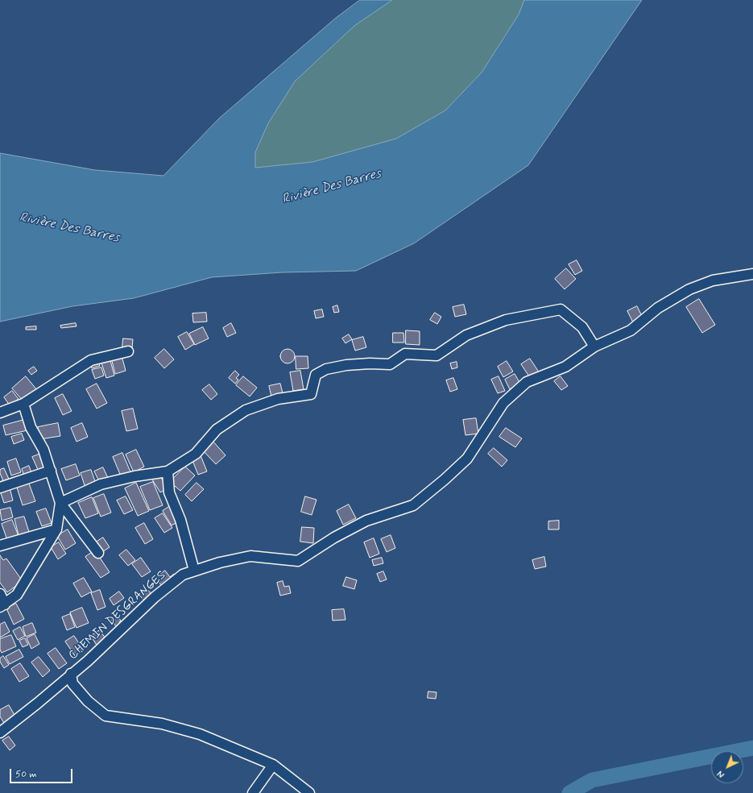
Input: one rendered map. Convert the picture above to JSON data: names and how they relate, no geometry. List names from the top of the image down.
{
  "streets": {
    "street": ["CHEMIN DESGRANGES"]
  },
  "water": ["Rivière Des Barres"],
  "scale_bar": "50 m",
  "north": "bottom left"
}
